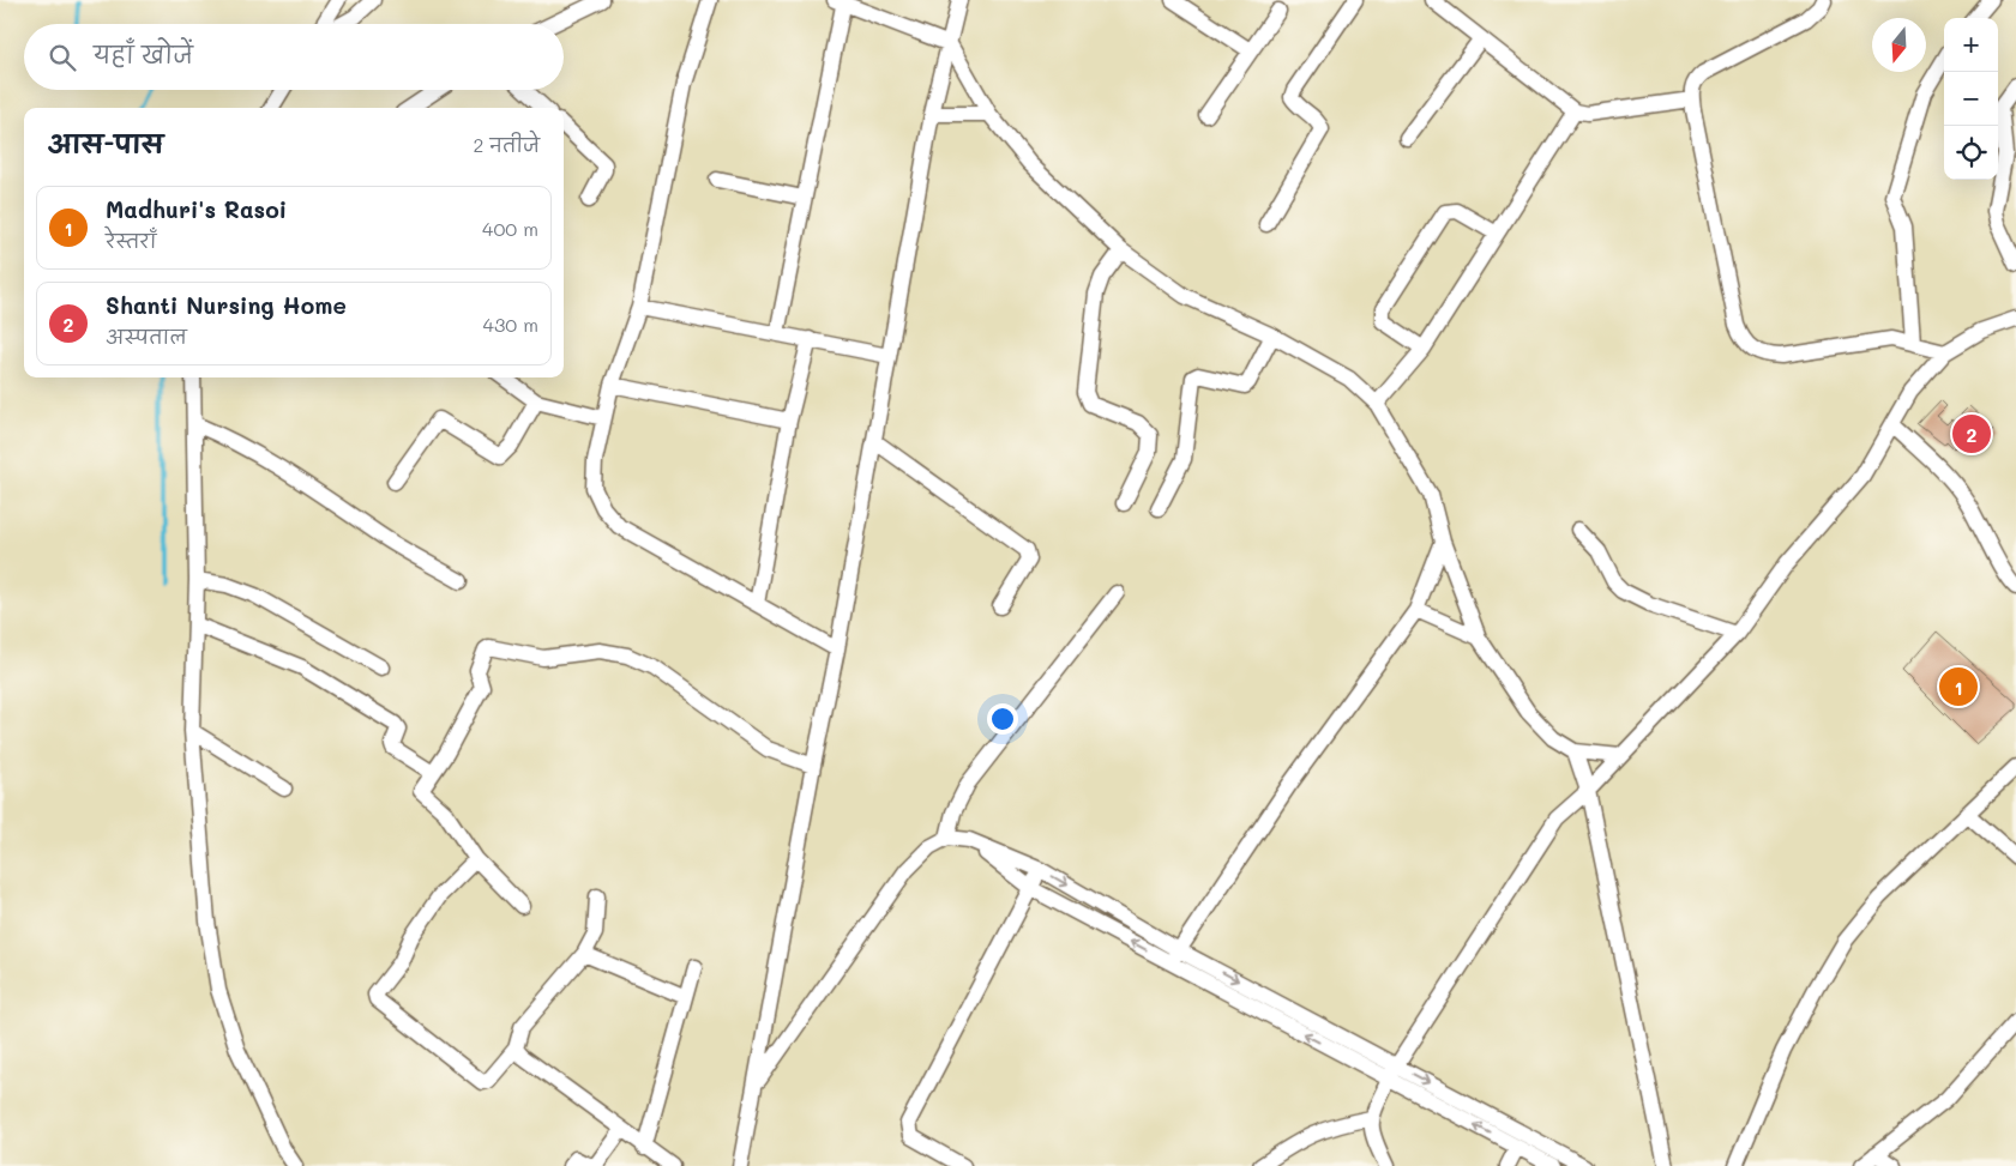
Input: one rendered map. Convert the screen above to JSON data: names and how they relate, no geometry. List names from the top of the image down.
{
  "north": "bottom",
  "page": {
    "map_buttons": ["+", "−"],
    "search": "यहाँ खोजें",
    "heading": ["आस-पास", "2 नतीजे"],
    "list": [
      {
        "mark": "1",
        "name": "Madhuri's Rasoi",
        "note": "रेस्तराँ",
        "value": "400 m"
      },
      {
        "mark": "2",
        "name": "Shanti Nursing Home",
        "note": "अस्पताल",
        "value": "430 m"
      }
    ],
    "pins": ["2", "1"]
  }
}
